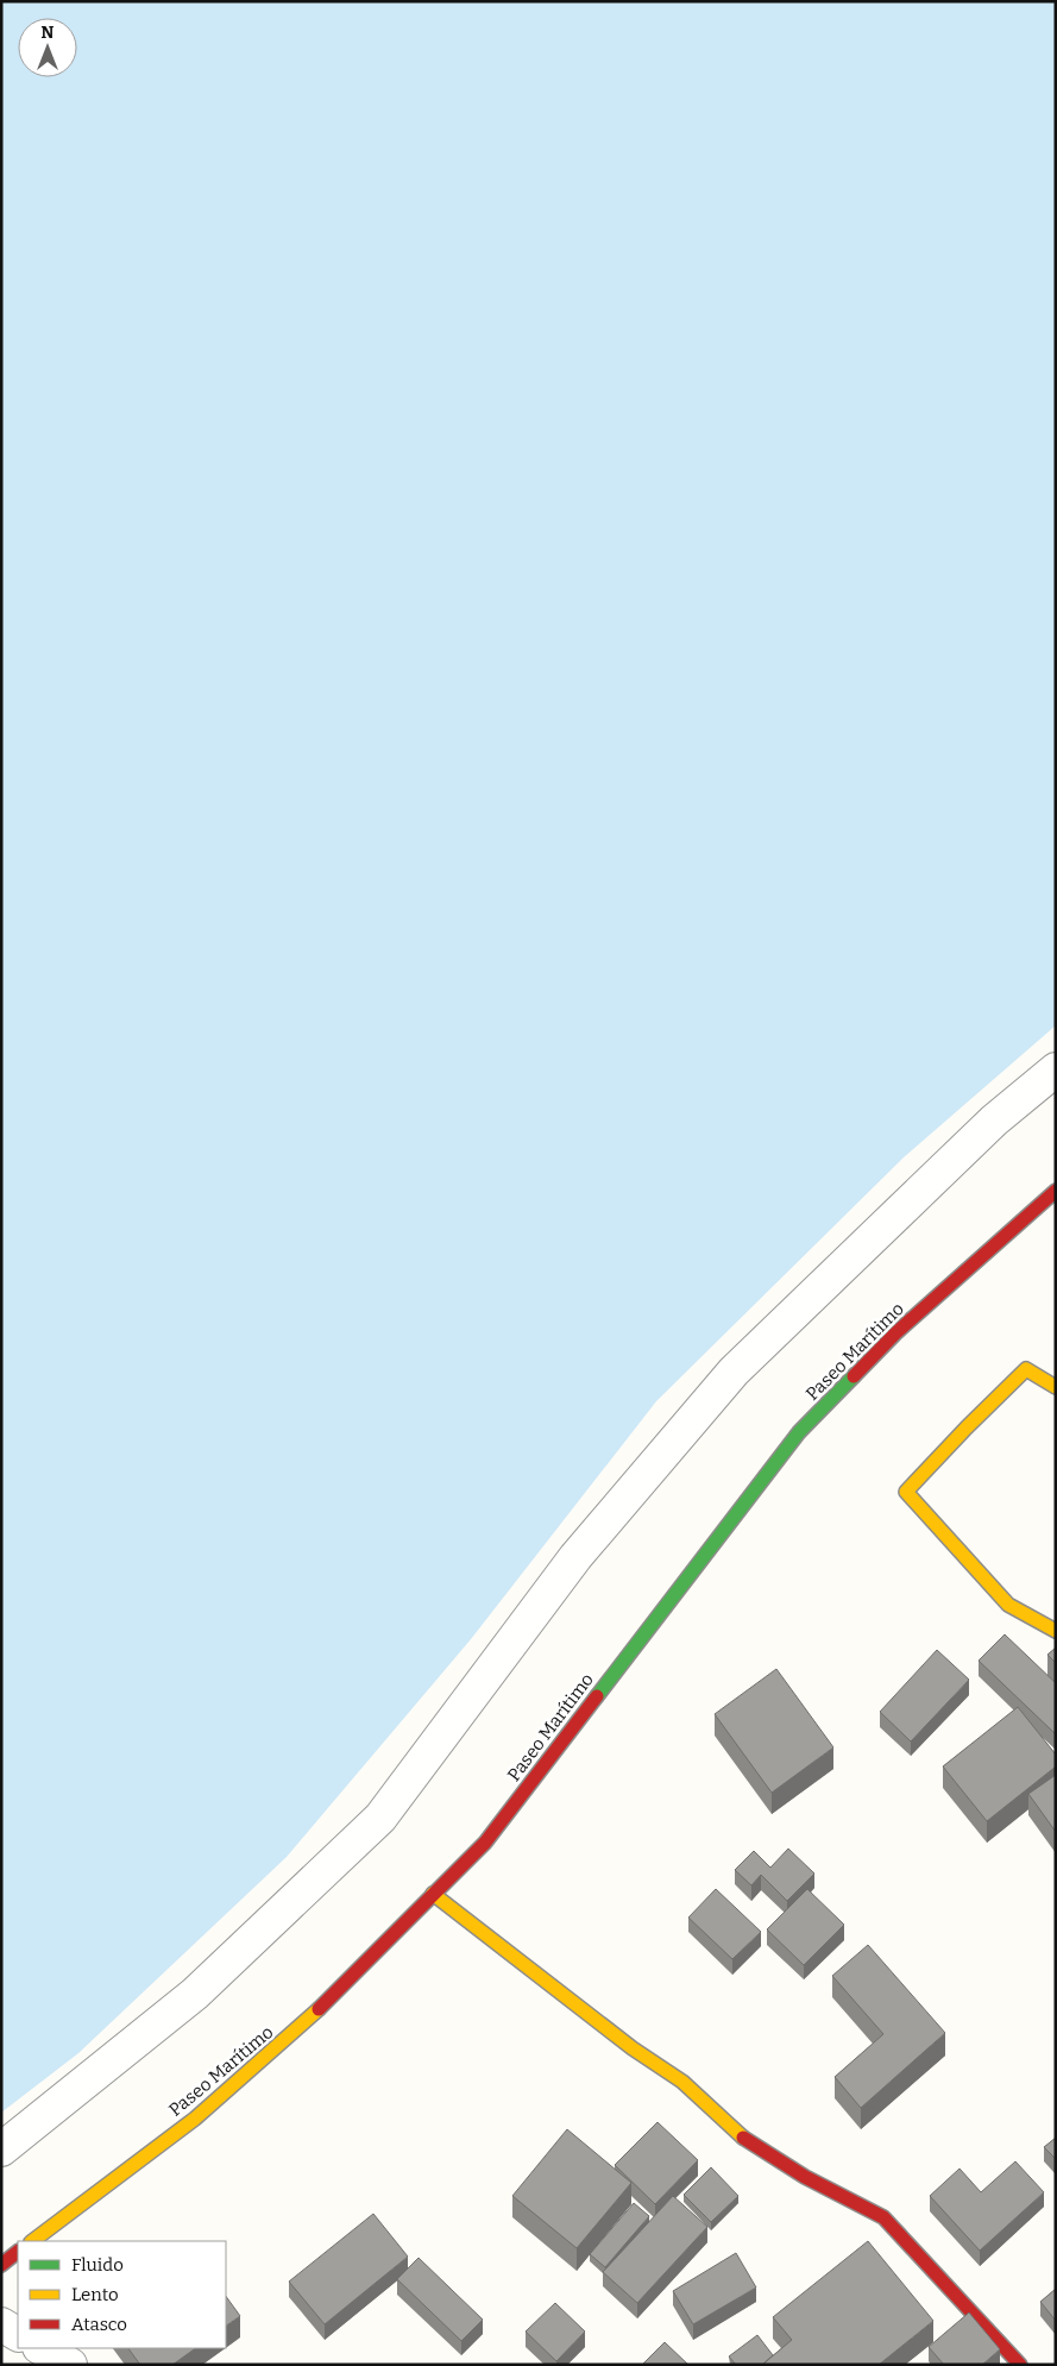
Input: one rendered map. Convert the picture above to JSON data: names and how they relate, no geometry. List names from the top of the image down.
{
  "streets": {
    "street": ["Paseo Marítimo"]
  },
  "legend": ["Fluido", "Lento", "Atasco"],
  "north": "top"
}
